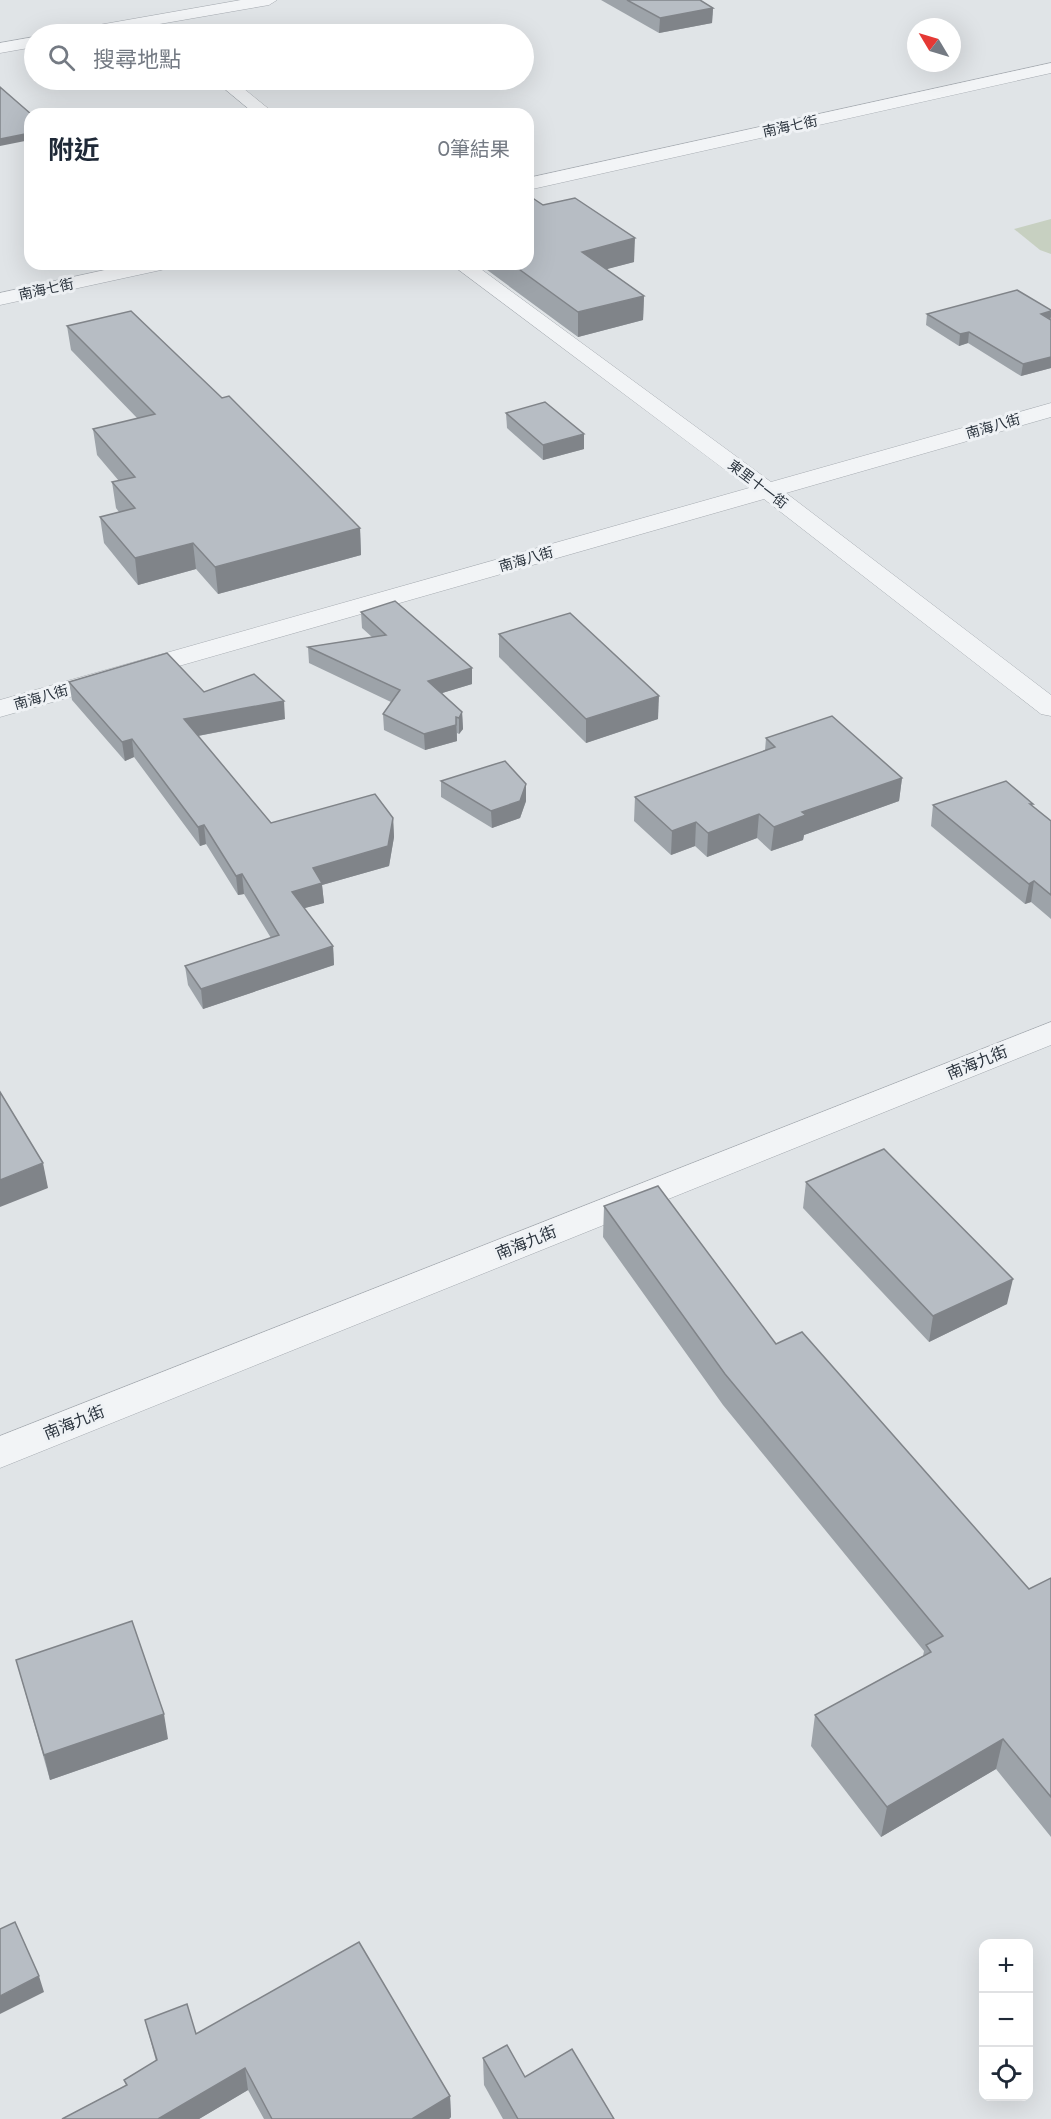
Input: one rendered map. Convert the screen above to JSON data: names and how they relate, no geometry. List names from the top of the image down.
{
  "streets": {
    "street": [
      "南海七街",
      "南海八街",
      "東里十一街",
      "南海九街"
    ]
  },
  "crossings": [
    ["南海八街", "東里十一街"]
  ],
  "north": "top left",
  "page": {
    "search": "搜尋地點",
    "heading": ["附近", "0筆結果"],
    "map_buttons": ["+", "−"]
  }
}
